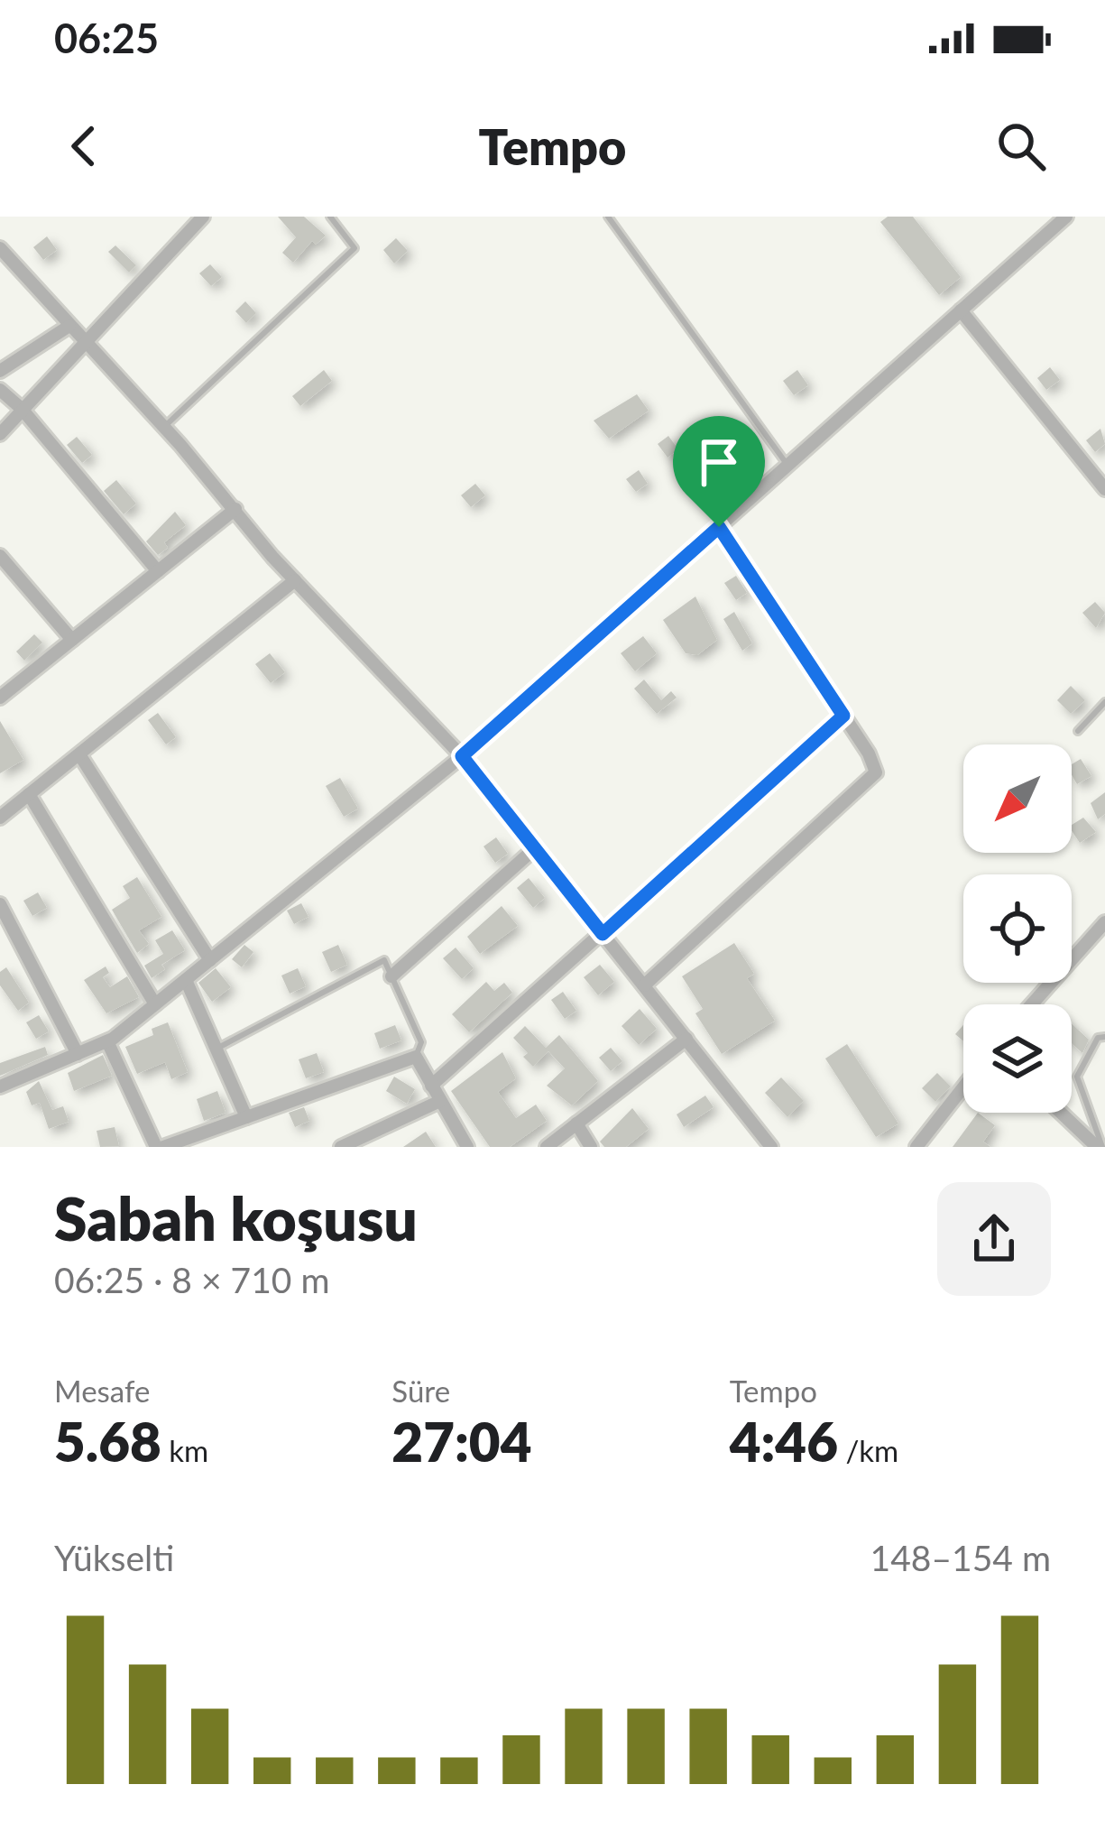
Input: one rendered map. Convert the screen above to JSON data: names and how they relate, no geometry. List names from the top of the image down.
{
  "north": "bottom left",
  "page": {
    "status": "06:25",
    "header": "Tempo",
    "heading": ["Sabah koşusu", "06:25 · 8 × 710 m"],
    "stats": [
      ["Mesafe", "5.68 km"],
      ["Süre", "27:04"],
      ["Tempo", "4:46 /km"]
    ],
    "chart": ["Yükselti", "148–154 m"]
  }
}
